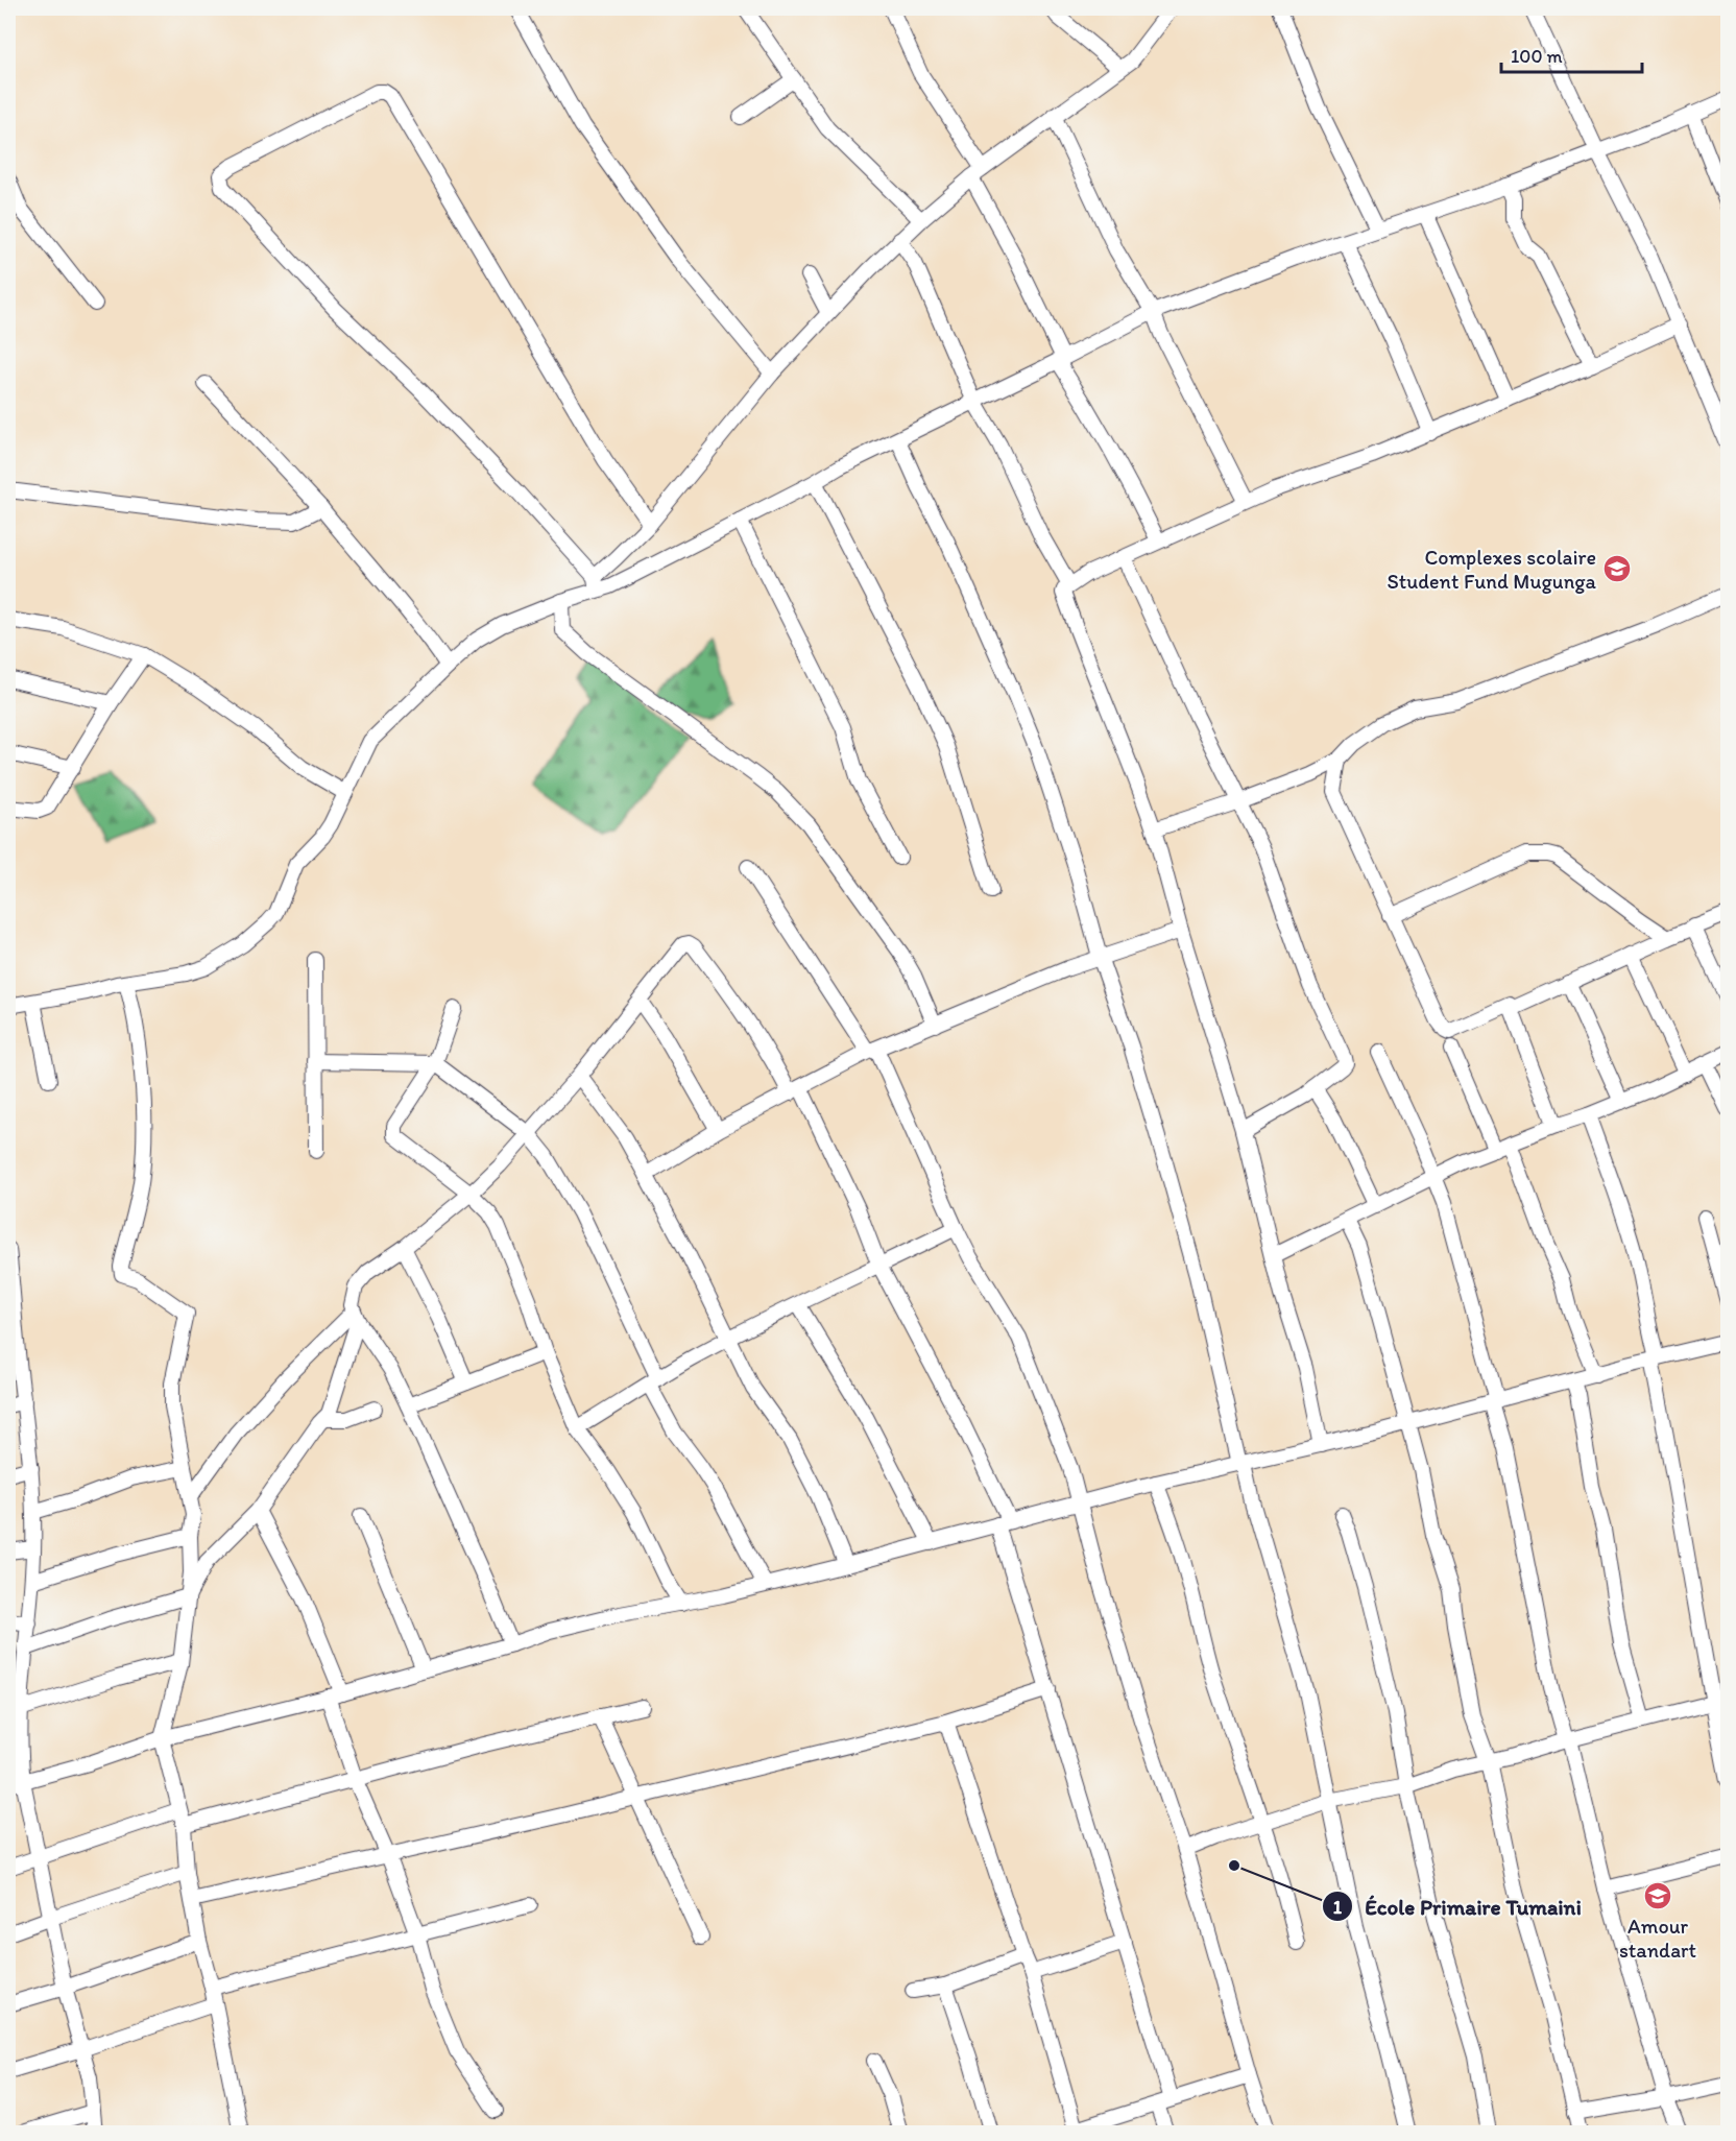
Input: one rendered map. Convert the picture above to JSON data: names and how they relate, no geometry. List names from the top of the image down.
{
  "places": {
    "school or university": ["Complexes scolaire Student Fund Mugunga", "Amour standart"],
    "other": ["École Primaire Tumaini"]
  },
  "scale_bar": "100 m"
}
